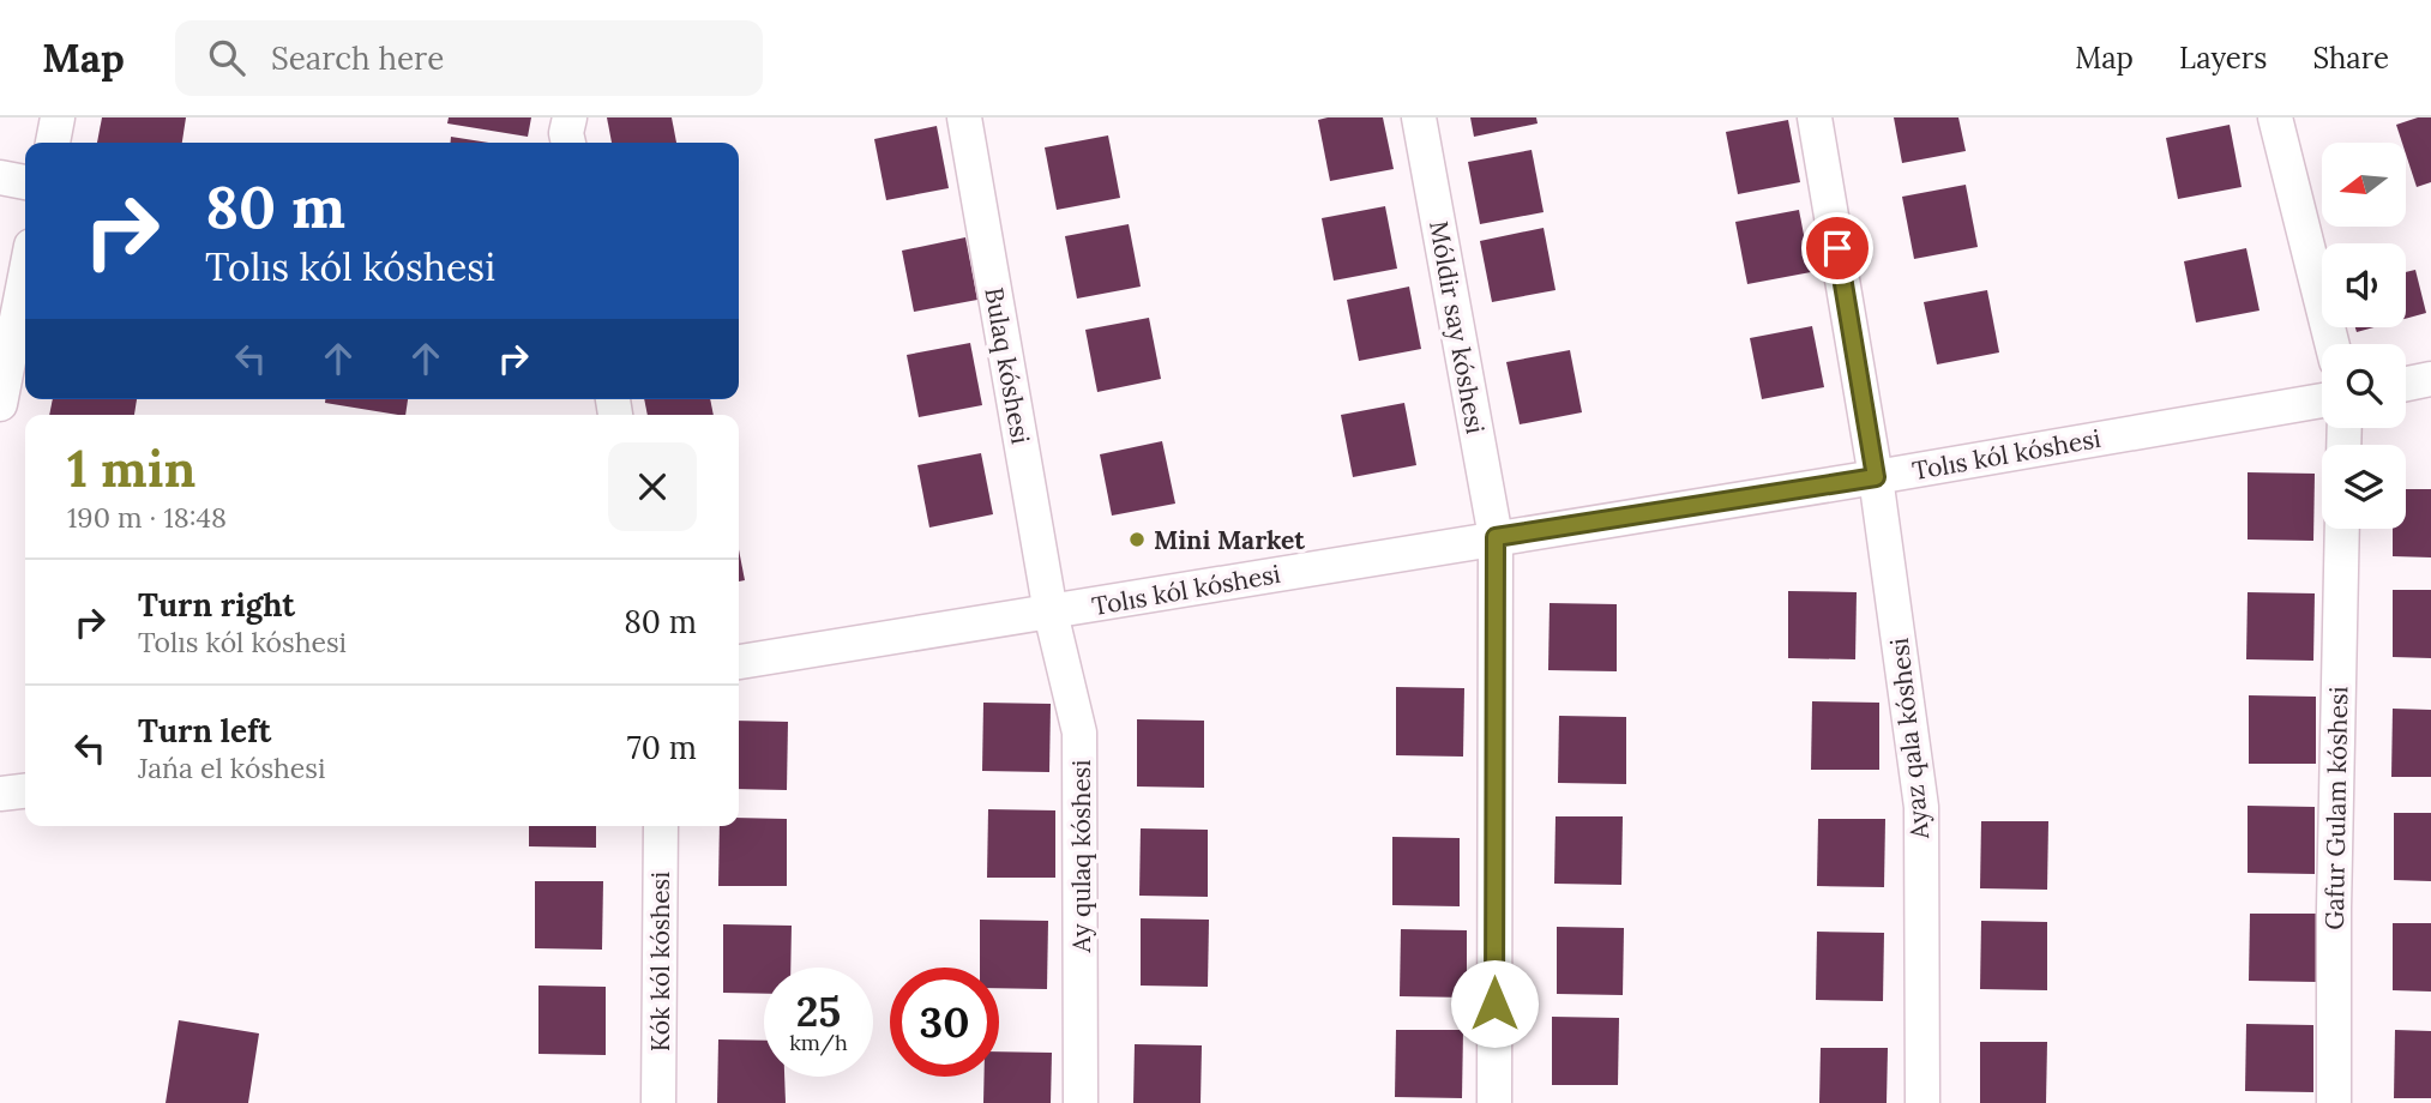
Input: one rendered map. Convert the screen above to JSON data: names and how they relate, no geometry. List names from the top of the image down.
{
  "streets": {
    "street": [
      "Móldir say kóshesi",
      "Bulaq kóshesi",
      "Tolıs kól kóshesi",
      "Ayaz qala kóshesi",
      "Gafur Gulam kóshesi",
      "Ay qulaq kóshesi",
      "Kók kól kóshesi"
    ]
  },
  "crossings": [
    ["Móldir say kóshesi", "Tolıs kól kóshesi"],
    ["Bulaq kóshesi", "Tolıs kól kóshesi"],
    ["Bulaq kóshesi", "Ay qulaq kóshesi"],
    ["Tolıs kól kóshesi", "Ayaz qala kóshesi"],
    ["Tolıs kól kóshesi", "Ay qulaq kóshesi"]
  ],
  "places": ["Mini Market"],
  "north": "left",
  "page": {
    "header": "Map",
    "search": "Search here",
    "nav": ["Map", "Layers", "Share"],
    "turn": ["80 m", "Tolıs kól kóshesi"],
    "heading": ["1 min", "190 m · 18:48"],
    "list": [
      {
        "name": "Turn right",
        "note": "Tolıs kól kóshesi",
        "value": "80 m"
      },
      {
        "name": "Turn left",
        "note": "Jańa el kóshesi",
        "value": "70 m"
      }
    ],
    "speed": "25 km/h",
    "limit": "30"
  }
}
